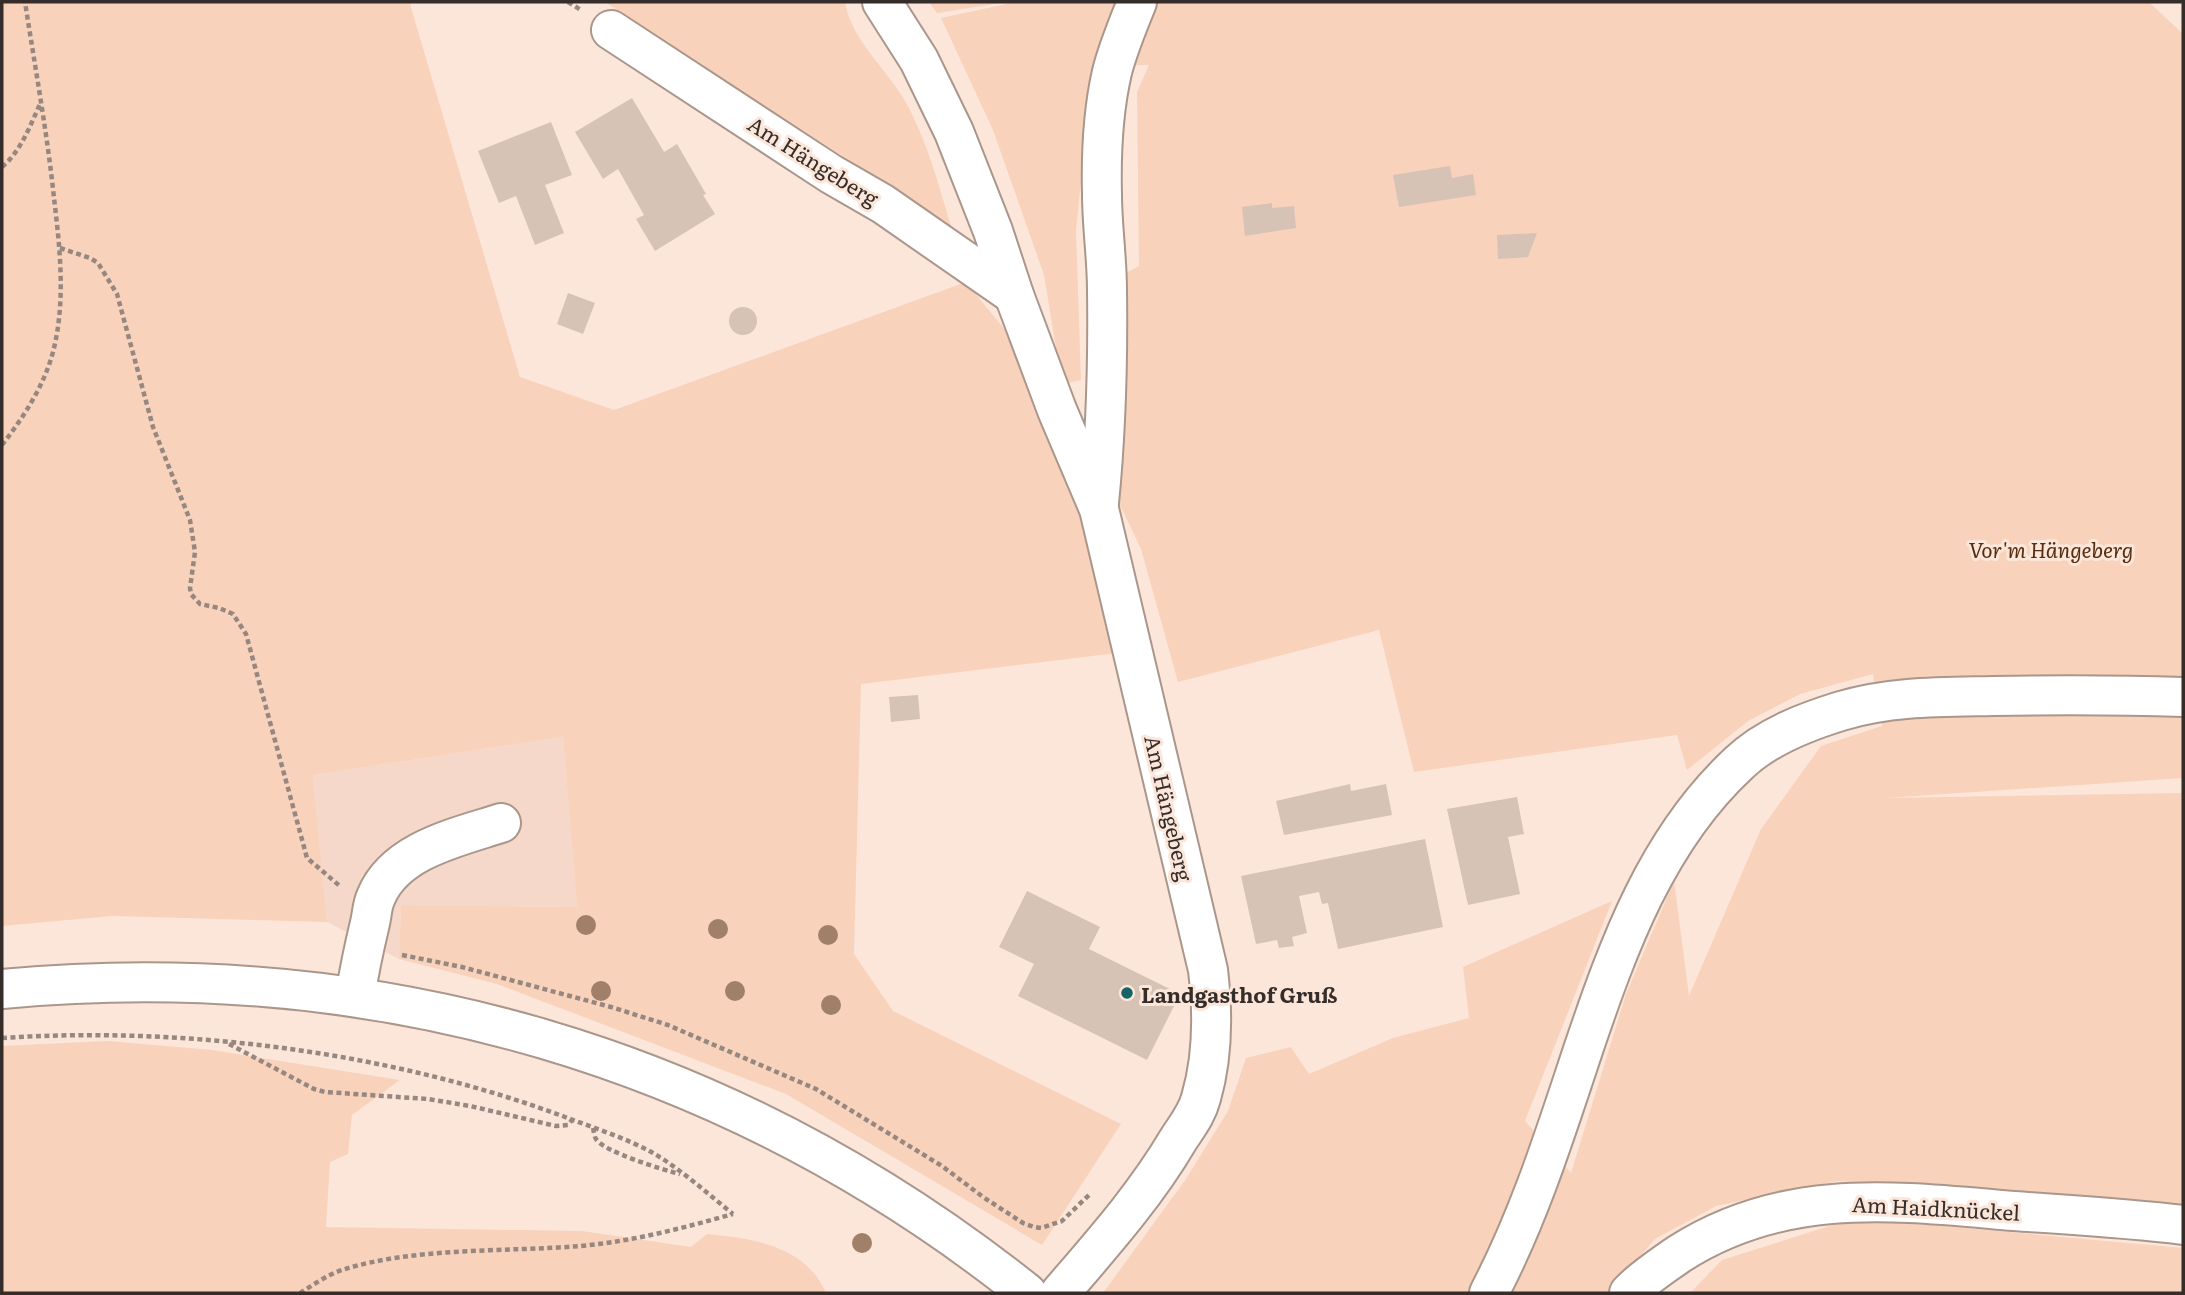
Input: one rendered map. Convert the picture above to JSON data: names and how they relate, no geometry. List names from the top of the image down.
{
  "streets": {
    "street": ["Am Hängeberg", "Am Haidknückel"]
  },
  "parks": ["Vor'm Hängeberg"],
  "places": ["Landgasthof Gruß"]
}
